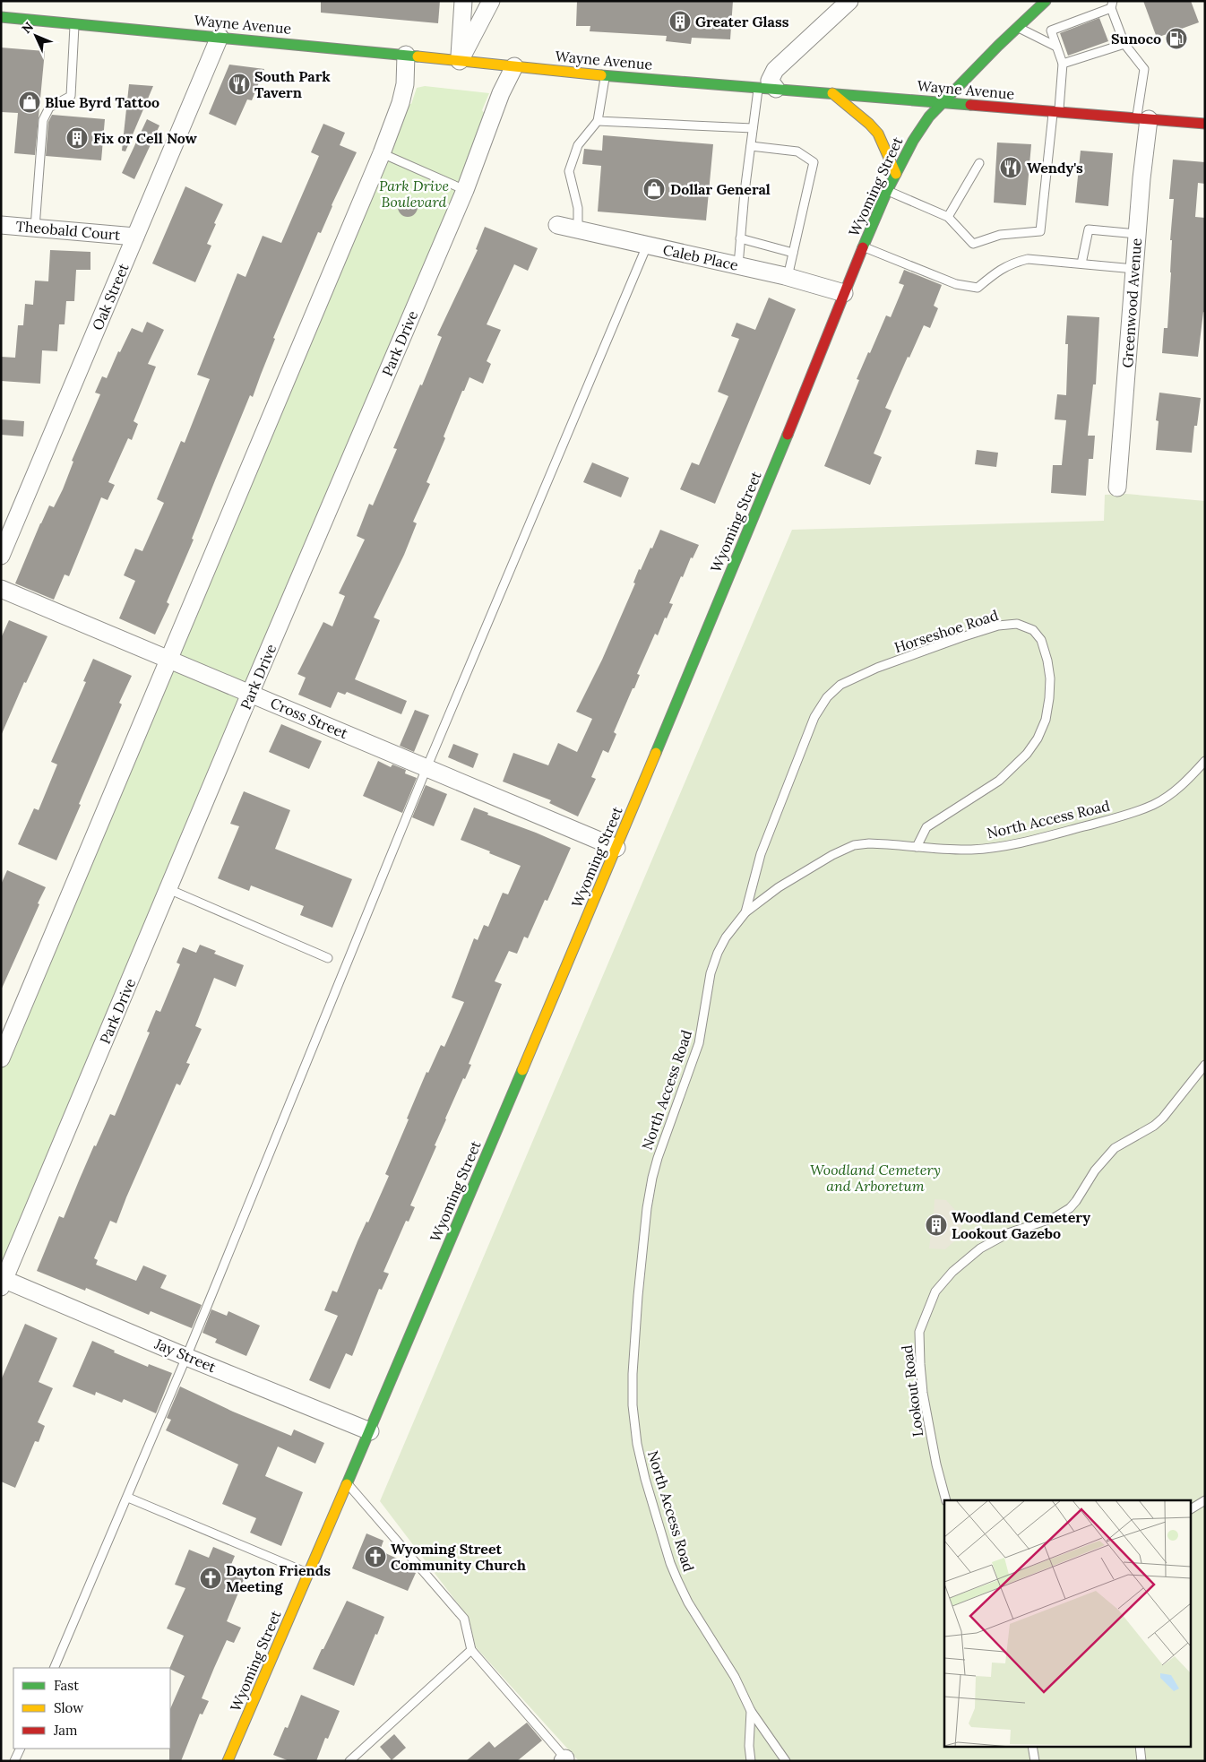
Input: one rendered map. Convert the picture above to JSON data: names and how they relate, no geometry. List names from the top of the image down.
{
  "streets": {
    "street": [
      "Wayne Avenue",
      "Wyoming Street",
      "Theobald Court",
      "Caleb Place",
      "Oak Street",
      "Greenwood Avenue",
      "Park Drive",
      "Cross Street",
      "Jay Street"
    ],
    "lane": ["Horseshoe Road", "North Access Road", "Lookout Road"]
  },
  "crossings": [
    ["Wayne Avenue", "Wyoming Street"],
    ["Wayne Avenue", "Oak Street"],
    ["Wayne Avenue", "Greenwood Avenue"],
    ["Wayne Avenue", "Park Drive"],
    ["Wyoming Street", "Caleb Place"],
    ["Wyoming Street", "Cross Street"],
    ["Wyoming Street", "Jay Street"],
    ["Theobald Court", "Oak Street"],
    ["Park Drive", "Cross Street"],
    ["Park Drive", "Jay Street"],
    ["Horseshoe Road", "North Access Road"]
  ],
  "parks": ["Park Drive Boulevard", "Woodland Cemetery and Arboretum"],
  "places": {
    "building": ["Greater Glass", "Fix or Cell Now", "Woodland Cemetery Lookout Gazebo"],
    "fuel station": ["Sunoco"],
    "restaurant": ["South Park Tavern", "Wendy's"],
    "shop": ["Blue Byrd Tattoo", "Dollar General"],
    "church": ["Wyoming Street Community Church", "Dayton Friends Meeting"]
  },
  "legend": ["Fast", "Slow", "Jam"],
  "north": "top left"
}
